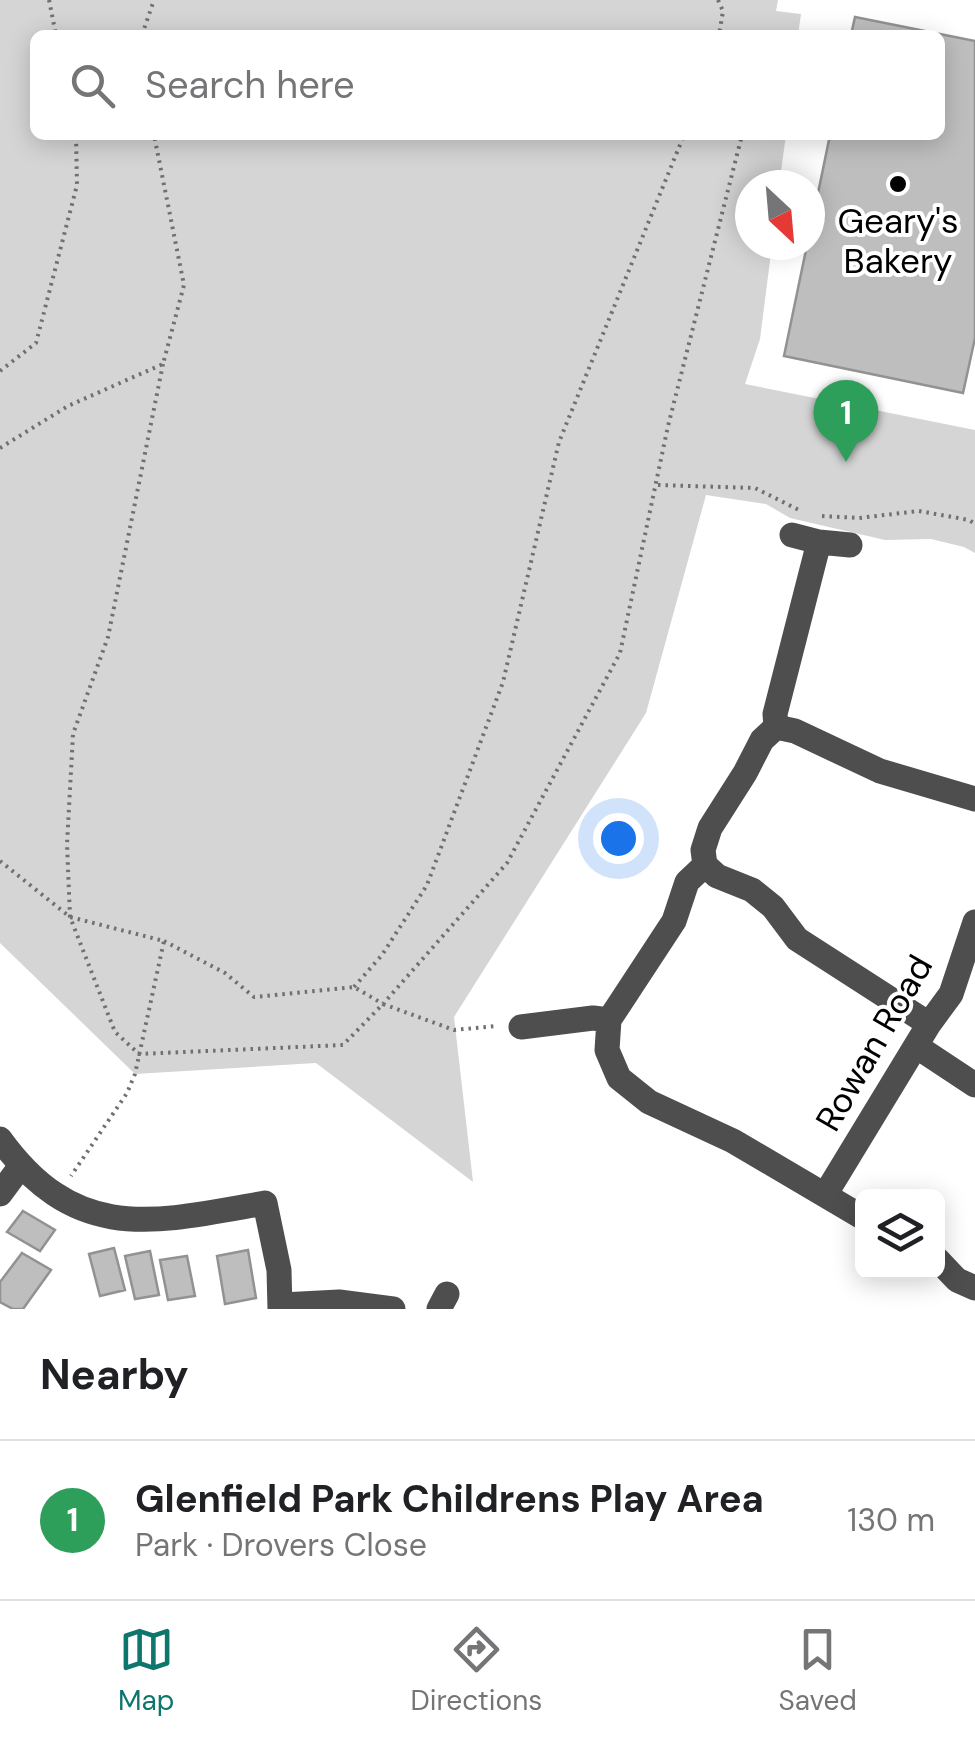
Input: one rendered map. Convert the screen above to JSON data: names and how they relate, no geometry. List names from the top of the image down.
{
  "streets": {
    "street": ["Rowan Road"]
  },
  "places": ["Geary's Bakery"],
  "north": "bottom right",
  "page": {
    "search": "Search here",
    "pins": "1",
    "heading": "Nearby",
    "list": [
      {
        "mark": "1",
        "name": "Glenfield Park Childrens Play Area",
        "note": "Park · Drovers Close",
        "value": "130 m"
      }
    ],
    "nav": ["Map", "Directions", "Saved"]
  }
}
